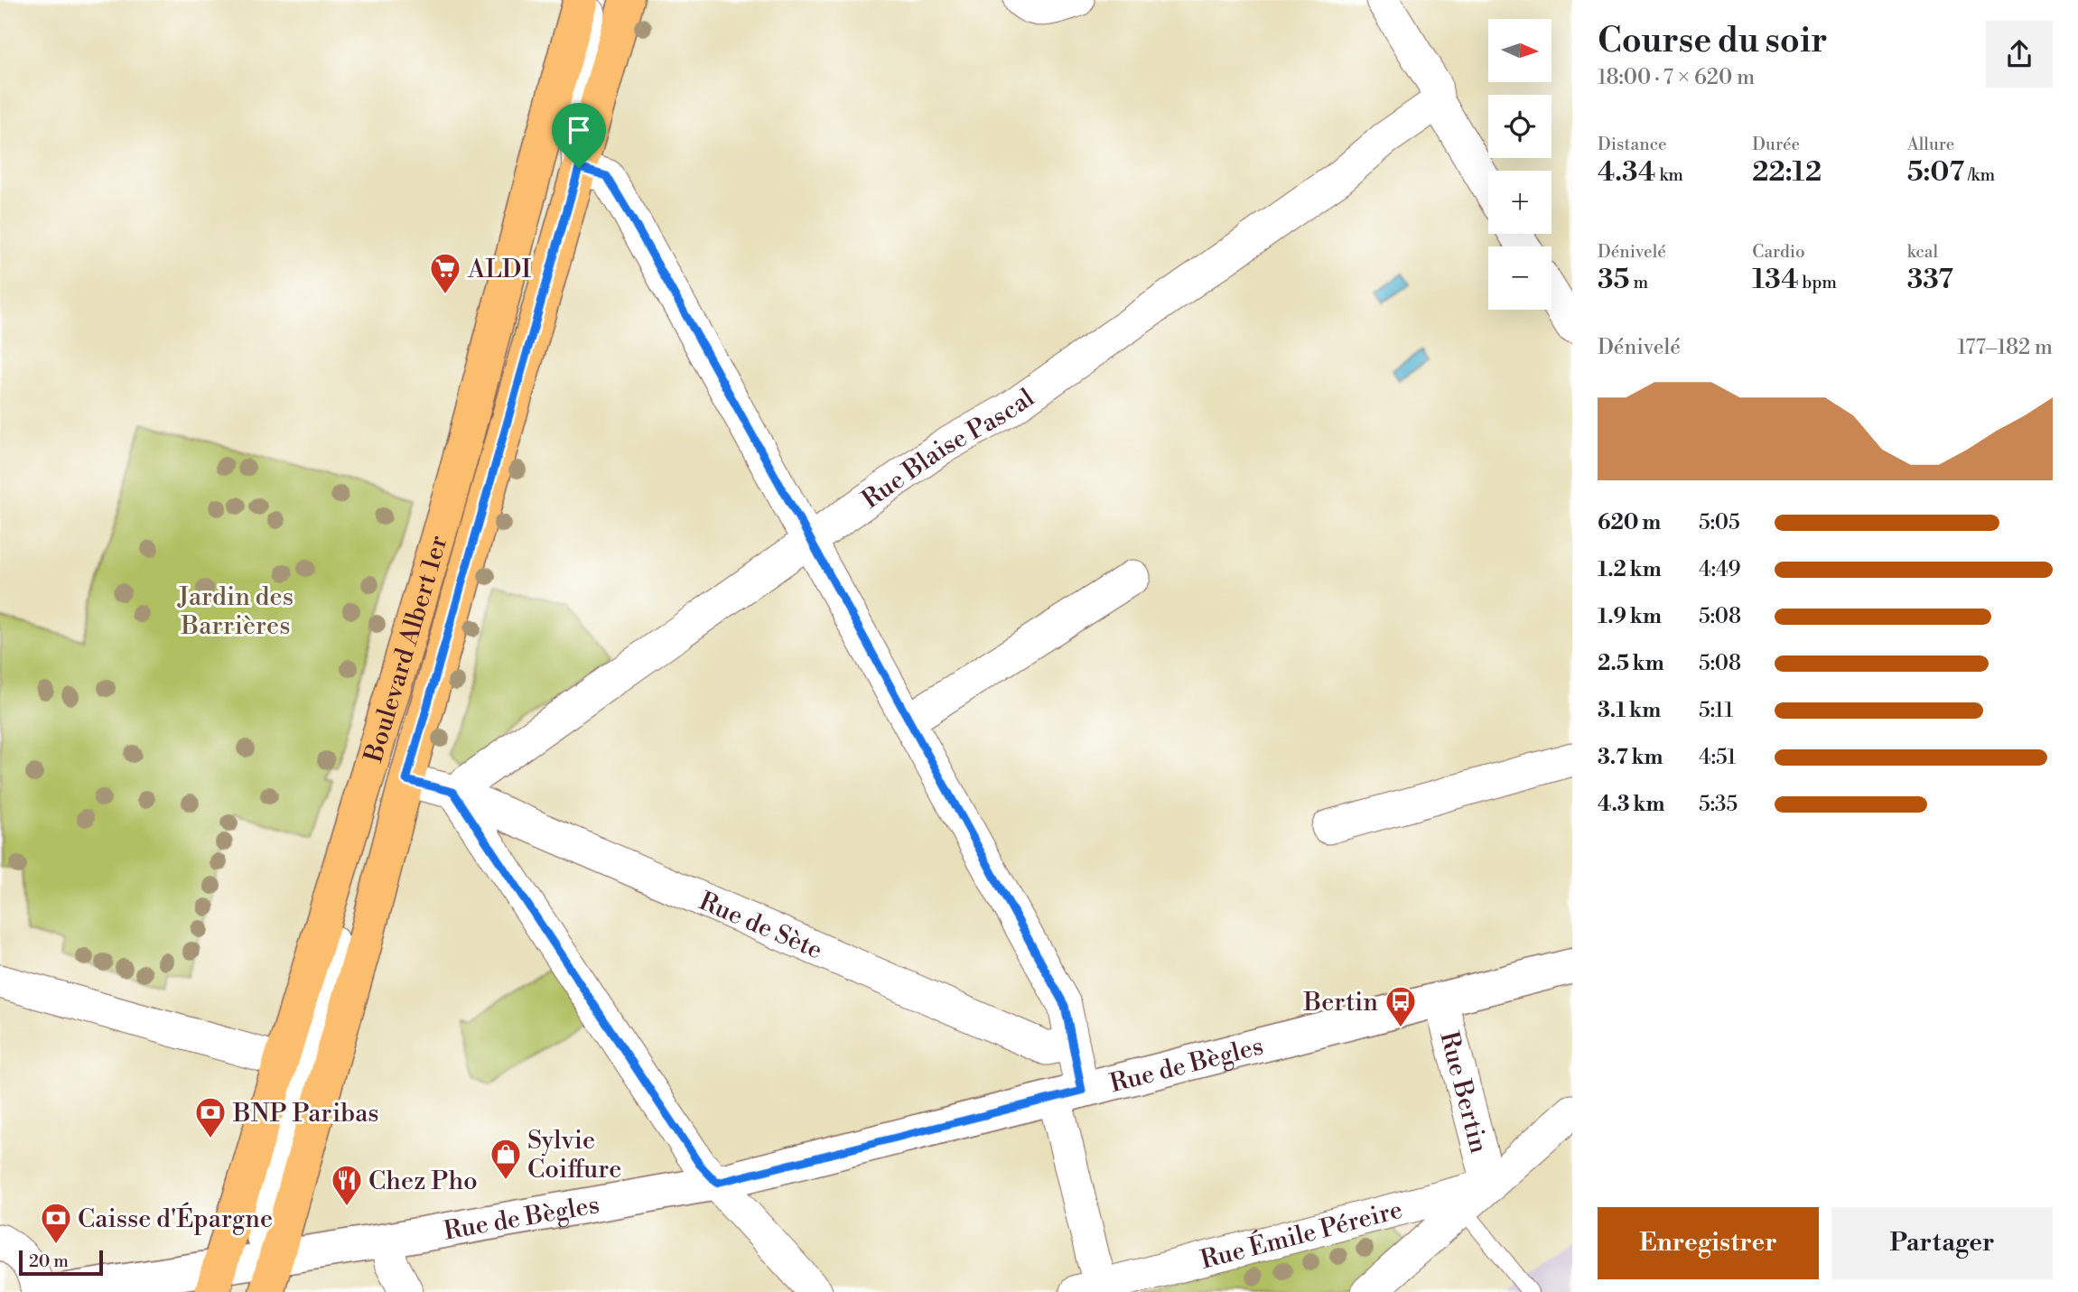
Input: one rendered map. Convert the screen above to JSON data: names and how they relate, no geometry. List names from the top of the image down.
{
  "streets": {
    "main road": ["Boulevard Albert 1er"],
    "street": [
      "Rue Blaise Pascal",
      "Rue de Sète",
      "Rue de Bègles",
      "Rue Bertin",
      "Rue Émile Péreire"
    ]
  },
  "crossings": [
    ["Rue Blaise Pascal", "Rue de Sète"],
    ["Boulevard Albert 1er", "Rue de Sète"],
    ["Boulevard Albert 1er", "Rue de Bègles"],
    ["Rue de Bègles", "Rue Bertin"],
    ["Rue Bertin", "Rue Émile Péreire"]
  ],
  "parks": ["Jardin des Barrières"],
  "places": {
    "supermarket": ["ALDI"],
    "bus stop": ["Bertin"],
    "bank": ["BNP Paribas", "Caisse d'Épargne"],
    "shop": ["Sylvie Coiffure"],
    "restaurant": ["Chez Pho"]
  },
  "scale_bar": "20 m",
  "north": "right",
  "page": {
    "heading": ["Course du soir", "18:00 · 7 × 620 m"],
    "map_buttons": ["+", "−"],
    "stats": [
      ["Distance", "4.34 km"],
      ["Durée", "22:12"],
      ["Allure", "5:07 /km"],
      ["Dénivelé", "35 m"],
      ["Cardio", "134 bpm"],
      ["kcal", "337"]
    ],
    "chart": ["Dénivelé", "177–182 m"],
    "list": [
      {
        "name": "620 m",
        "note": "5:05"
      },
      {
        "name": "1.2 km",
        "note": "4:49"
      },
      {
        "name": "1.9 km",
        "note": "5:08"
      },
      {
        "name": "2.5 km",
        "note": "5:08"
      },
      {
        "name": "3.1 km",
        "note": "5:11"
      },
      {
        "name": "3.7 km",
        "note": "4:51"
      },
      {
        "name": "4.3 km",
        "note": "5:35"
      }
    ],
    "buttons": ["Enregistrer", "Partager"],
    "scale": "20 m"
  }
}
